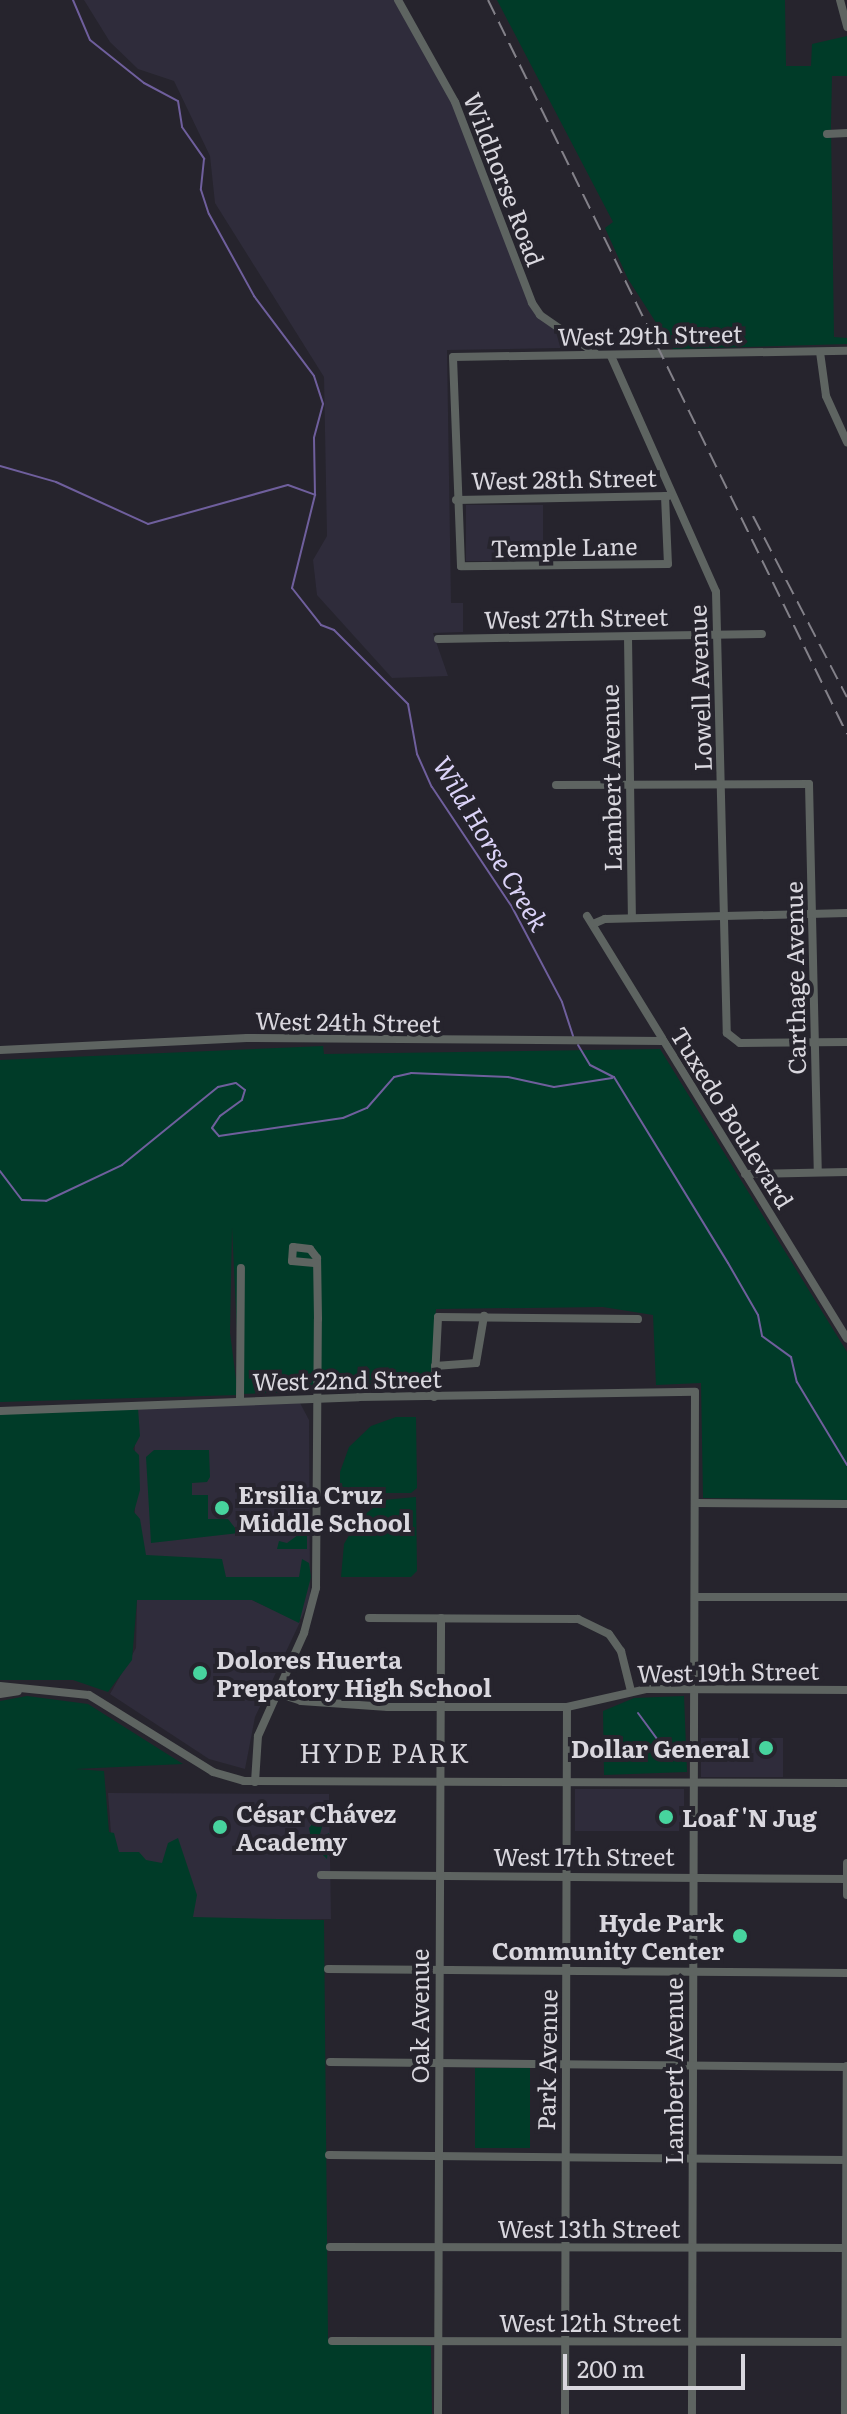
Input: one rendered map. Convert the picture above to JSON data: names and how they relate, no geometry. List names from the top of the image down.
{
  "streets": {
    "street": [
      "Wildhorse Road",
      "West 29th Street",
      "West 28th Street",
      "Temple Lane",
      "West 27th Street",
      "Lowell Avenue",
      "Lambert Avenue",
      "Carthage Avenue",
      "West 24th Street",
      "Tuxedo Boulevard",
      "West 22nd Street",
      "West 19th Street",
      "West 17th Street",
      "Oak Avenue",
      "Park Avenue",
      "West 13th Street",
      "West 12th Street"
    ]
  },
  "crossings": [
    ["Wildhorse Road", "West 29th Street"],
    ["West 29th Street", "Temple Lane"],
    ["West 29th Street", "Lowell Avenue"],
    ["West 28th Street", "Temple Lane"],
    ["West 28th Street", "Lowell Avenue"],
    ["Temple Lane", "Lowell Avenue"],
    ["West 27th Street", "Lowell Avenue"],
    ["West 27th Street", "Lambert Avenue"],
    ["Lowell Avenue", "Carthage Avenue"],
    ["Lambert Avenue", "Tuxedo Boulevard"],
    ["Lambert Avenue", "West 22nd Street"],
    ["Lambert Avenue", "West 19th Street"],
    ["Lambert Avenue", "West 17th Street"],
    ["Lambert Avenue", "West 13th Street"],
    ["Lambert Avenue", "West 12th Street"],
    ["West 24th Street", "Tuxedo Boulevard"],
    ["West 19th Street", "Oak Avenue"],
    ["West 19th Street", "Park Avenue"],
    ["West 17th Street", "Oak Avenue"],
    ["West 17th Street", "Park Avenue"],
    ["Oak Avenue", "West 13th Street"],
    ["Oak Avenue", "West 12th Street"],
    ["Park Avenue", "West 13th Street"],
    ["Park Avenue", "West 12th Street"]
  ],
  "districts": ["HYDE PARK"],
  "water": ["Wild Horse Creek"],
  "places": [
    "Ersilia Cruz Middle School",
    "Dolores Huerta Prepatory High School",
    "Dollar General",
    "Loaf 'N Jug",
    "César Chávez Academy",
    "Hyde Park Community Center"
  ],
  "scale_bar": "200 m"
}
